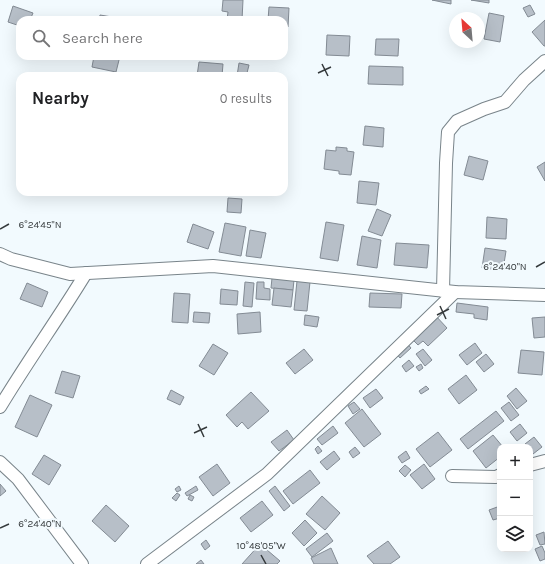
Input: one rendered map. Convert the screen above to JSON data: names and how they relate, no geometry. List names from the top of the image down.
{
  "north": "top left",
  "page": {
    "search": "Search here",
    "heading": ["Nearby", "0 results"],
    "map_buttons": ["+", "−"]
  },
  "coordinates": ["6°24'45\"N", "6°24'40\"N", "10°48'05\"W"]
}
